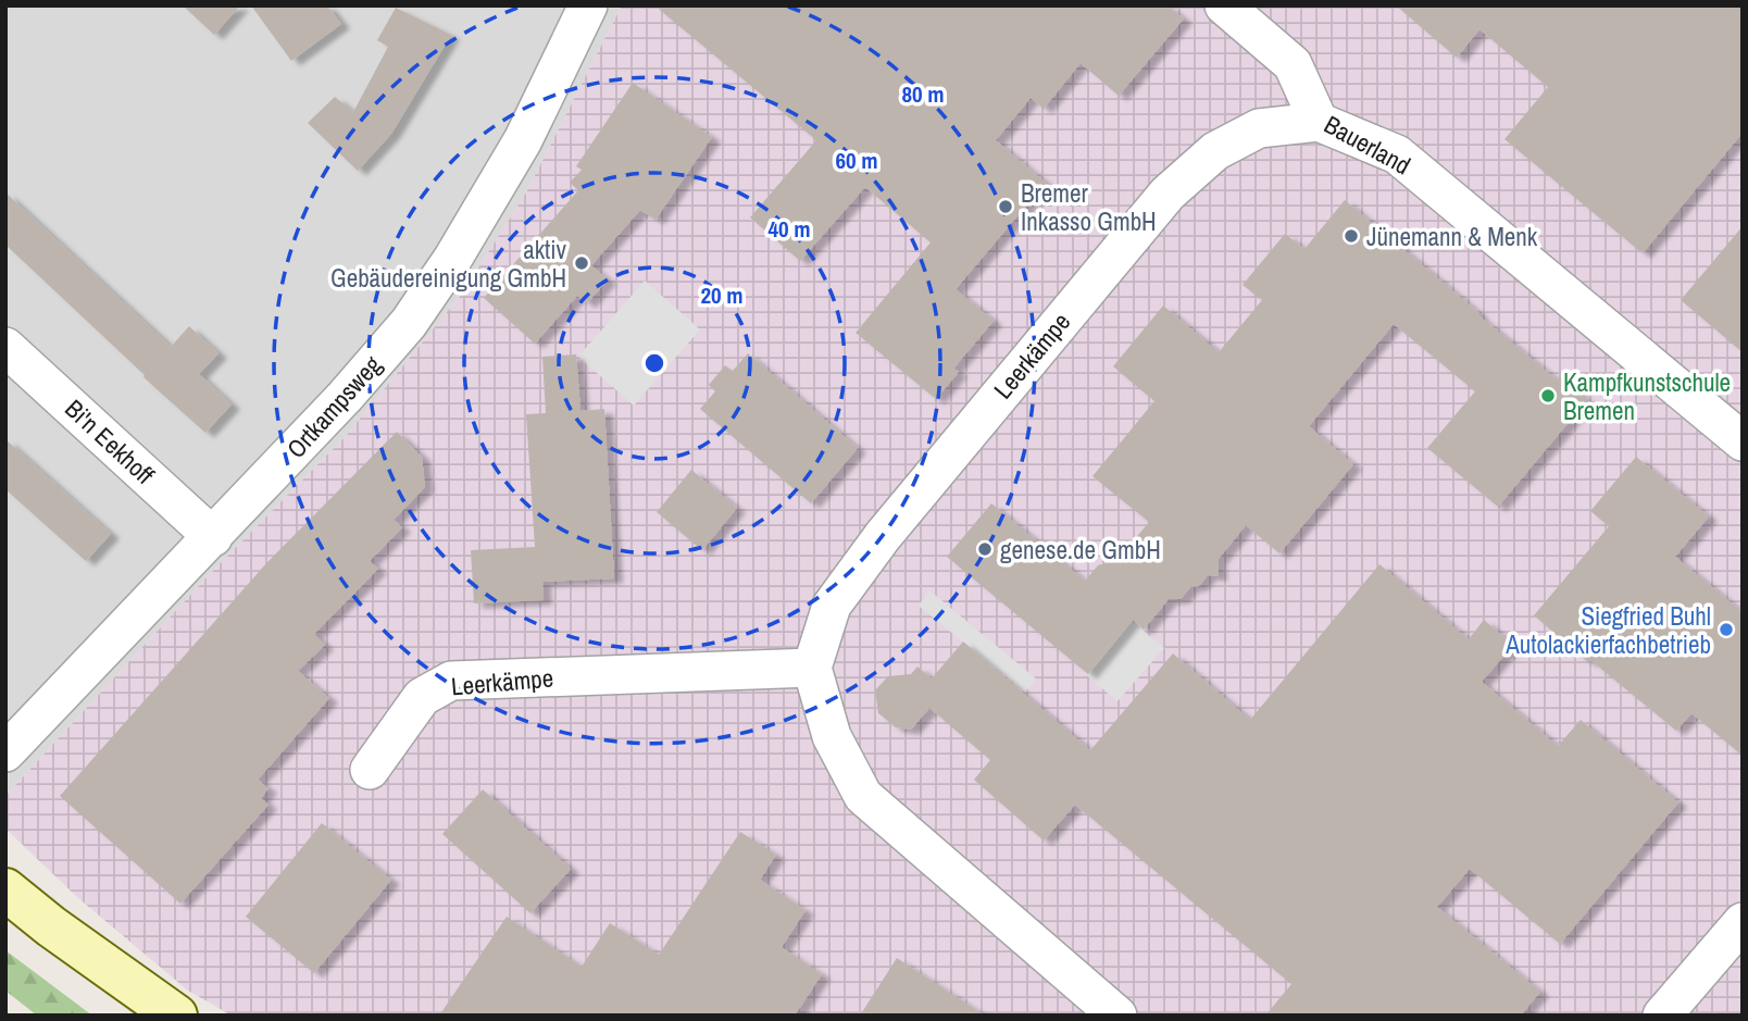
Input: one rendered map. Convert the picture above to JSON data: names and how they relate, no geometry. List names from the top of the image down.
{
  "streets": {
    "street": [
      "Bauerland",
      "Leerkämpe",
      "Ortkampsweg",
      "Bi'n Eekhoff"
    ]
  },
  "crossings": [
    ["Bauerland", "Leerkämpe"],
    ["Ortkampsweg", "Bi'n Eekhoff"]
  ],
  "places": [
    "Bremer Inkasso GmbH",
    "Jünemann & Menk",
    "aktiv Gebäudereinigung GmbH",
    "Kampfkunstschule Bremen",
    "genese.de GmbH",
    "Siegfried Buhl Autolackierfachbetrieb"
  ],
  "rings": [
    "80 m",
    "60 m",
    "40 m",
    "20 m"
  ]
}
